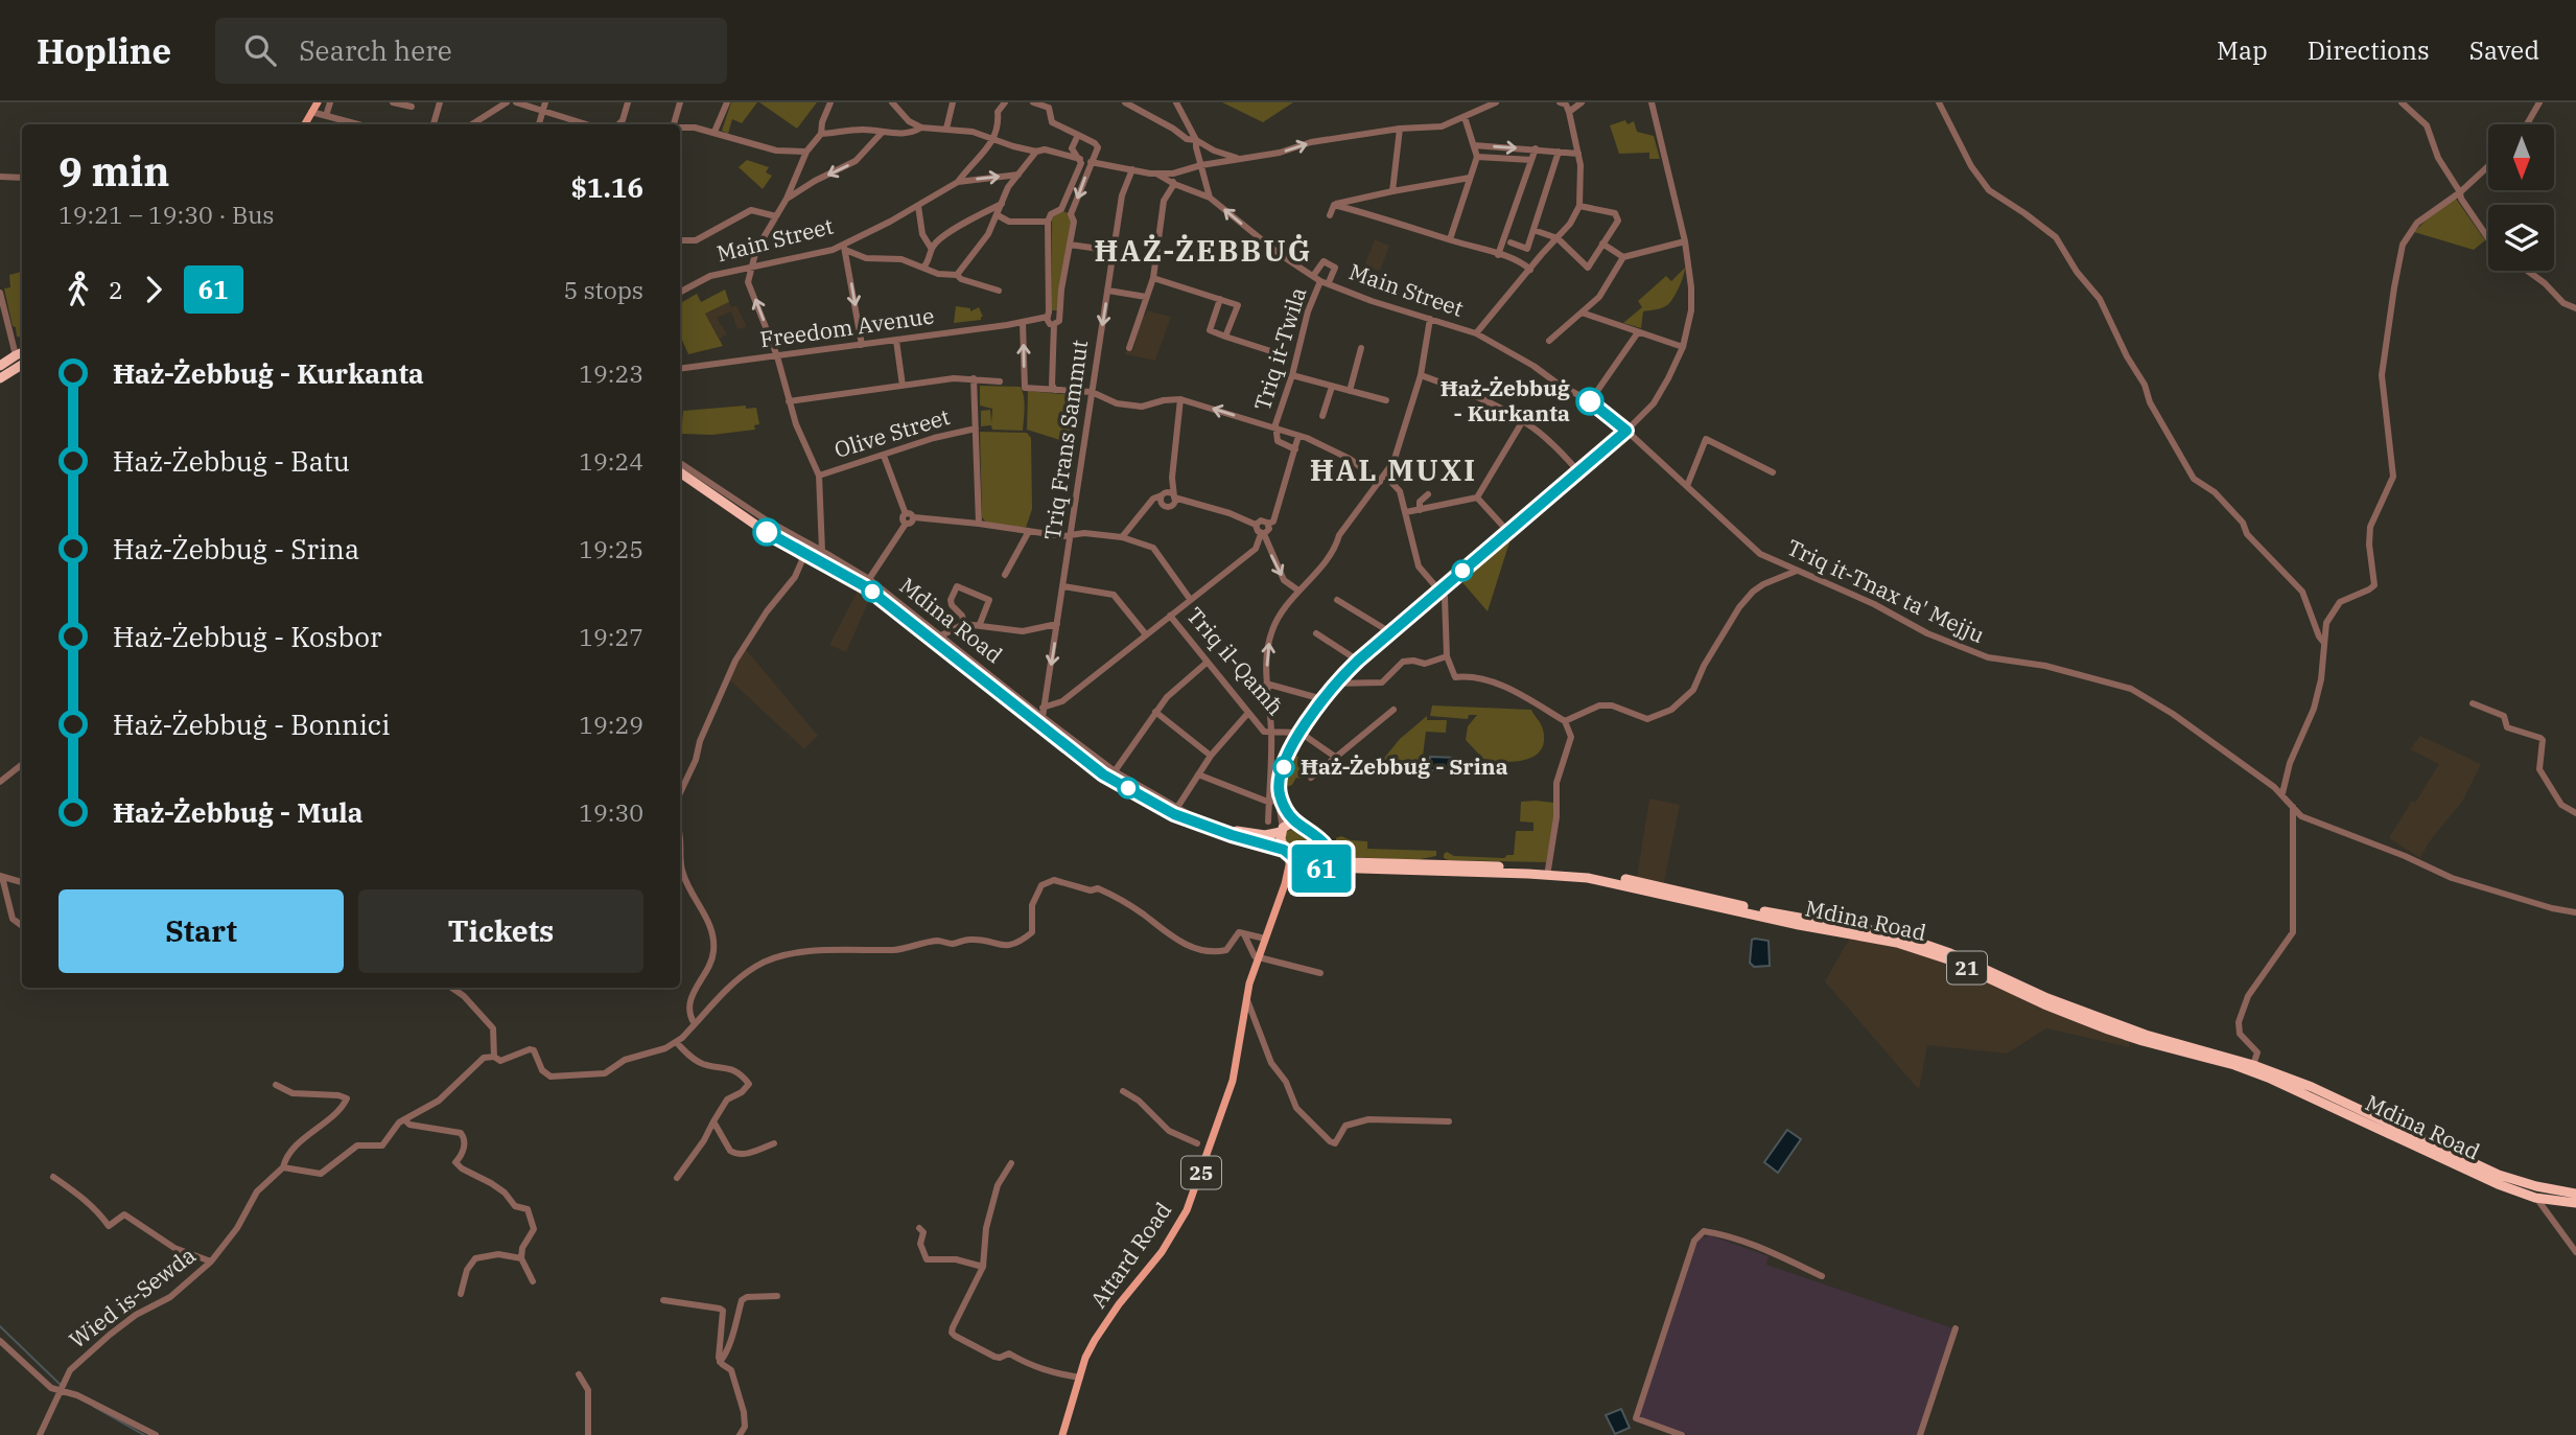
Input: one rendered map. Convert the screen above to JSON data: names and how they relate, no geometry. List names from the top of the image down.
{
  "streets": {
    "highway": ["Mdina Road", "21"],
    "main road": ["25", "Attard Road"],
    "street": [
      "Main Street",
      "Freedom Avenue",
      "Triq it-Twila",
      "Olive Street",
      "Triq Frans Sammut",
      "Triq it-Tnax ta' Mejju",
      "Triq il-Qamħ",
      "Wied is-Sewda"
    ]
  },
  "crossings": [
    ["Main Street", "Triq it-Twila"],
    ["Main Street", "Triq Frans Sammut"],
    ["Main Street", "Triq it-Tnax ta' Mejju"],
    ["Triq Frans Sammut", "Mdina Road"],
    ["Mdina Road", "Attard Road"]
  ],
  "districts": ["ĦAŻ-ŻEBBUĠ", "ĦAL MUXI"],
  "places": ["Ħaż-Żebbuġ - Kurkanta", "Ħaż-Żebbuġ - Srina"],
  "lines": ["bus line 61"],
  "north": "bottom",
  "page": {
    "header": "Hopline",
    "search": "Search here",
    "nav": ["Map", "Directions", "Saved"],
    "on_map": "61",
    "heading": ["9 min", "19:21 – 19:30 · Bus", "$1.16"],
    "legs": ["2", "61", "5 stops"],
    "list": [
      {
        "name": "Ħaż-Żebbuġ - Kurkanta",
        "value": "19:23"
      },
      {
        "name": "Ħaż-Żebbuġ - Batu",
        "value": "19:24"
      },
      {
        "name": "Ħaż-Żebbuġ - Srina",
        "value": "19:25"
      },
      {
        "name": "Ħaż-Żebbuġ - Kosbor",
        "value": "19:27"
      },
      {
        "name": "Ħaż-Żebbuġ - Bonnici",
        "value": "19:29"
      },
      {
        "name": "Ħaż-Żebbuġ - Mula",
        "value": "19:30"
      }
    ],
    "buttons": ["Start", "Tickets"]
  }
}
